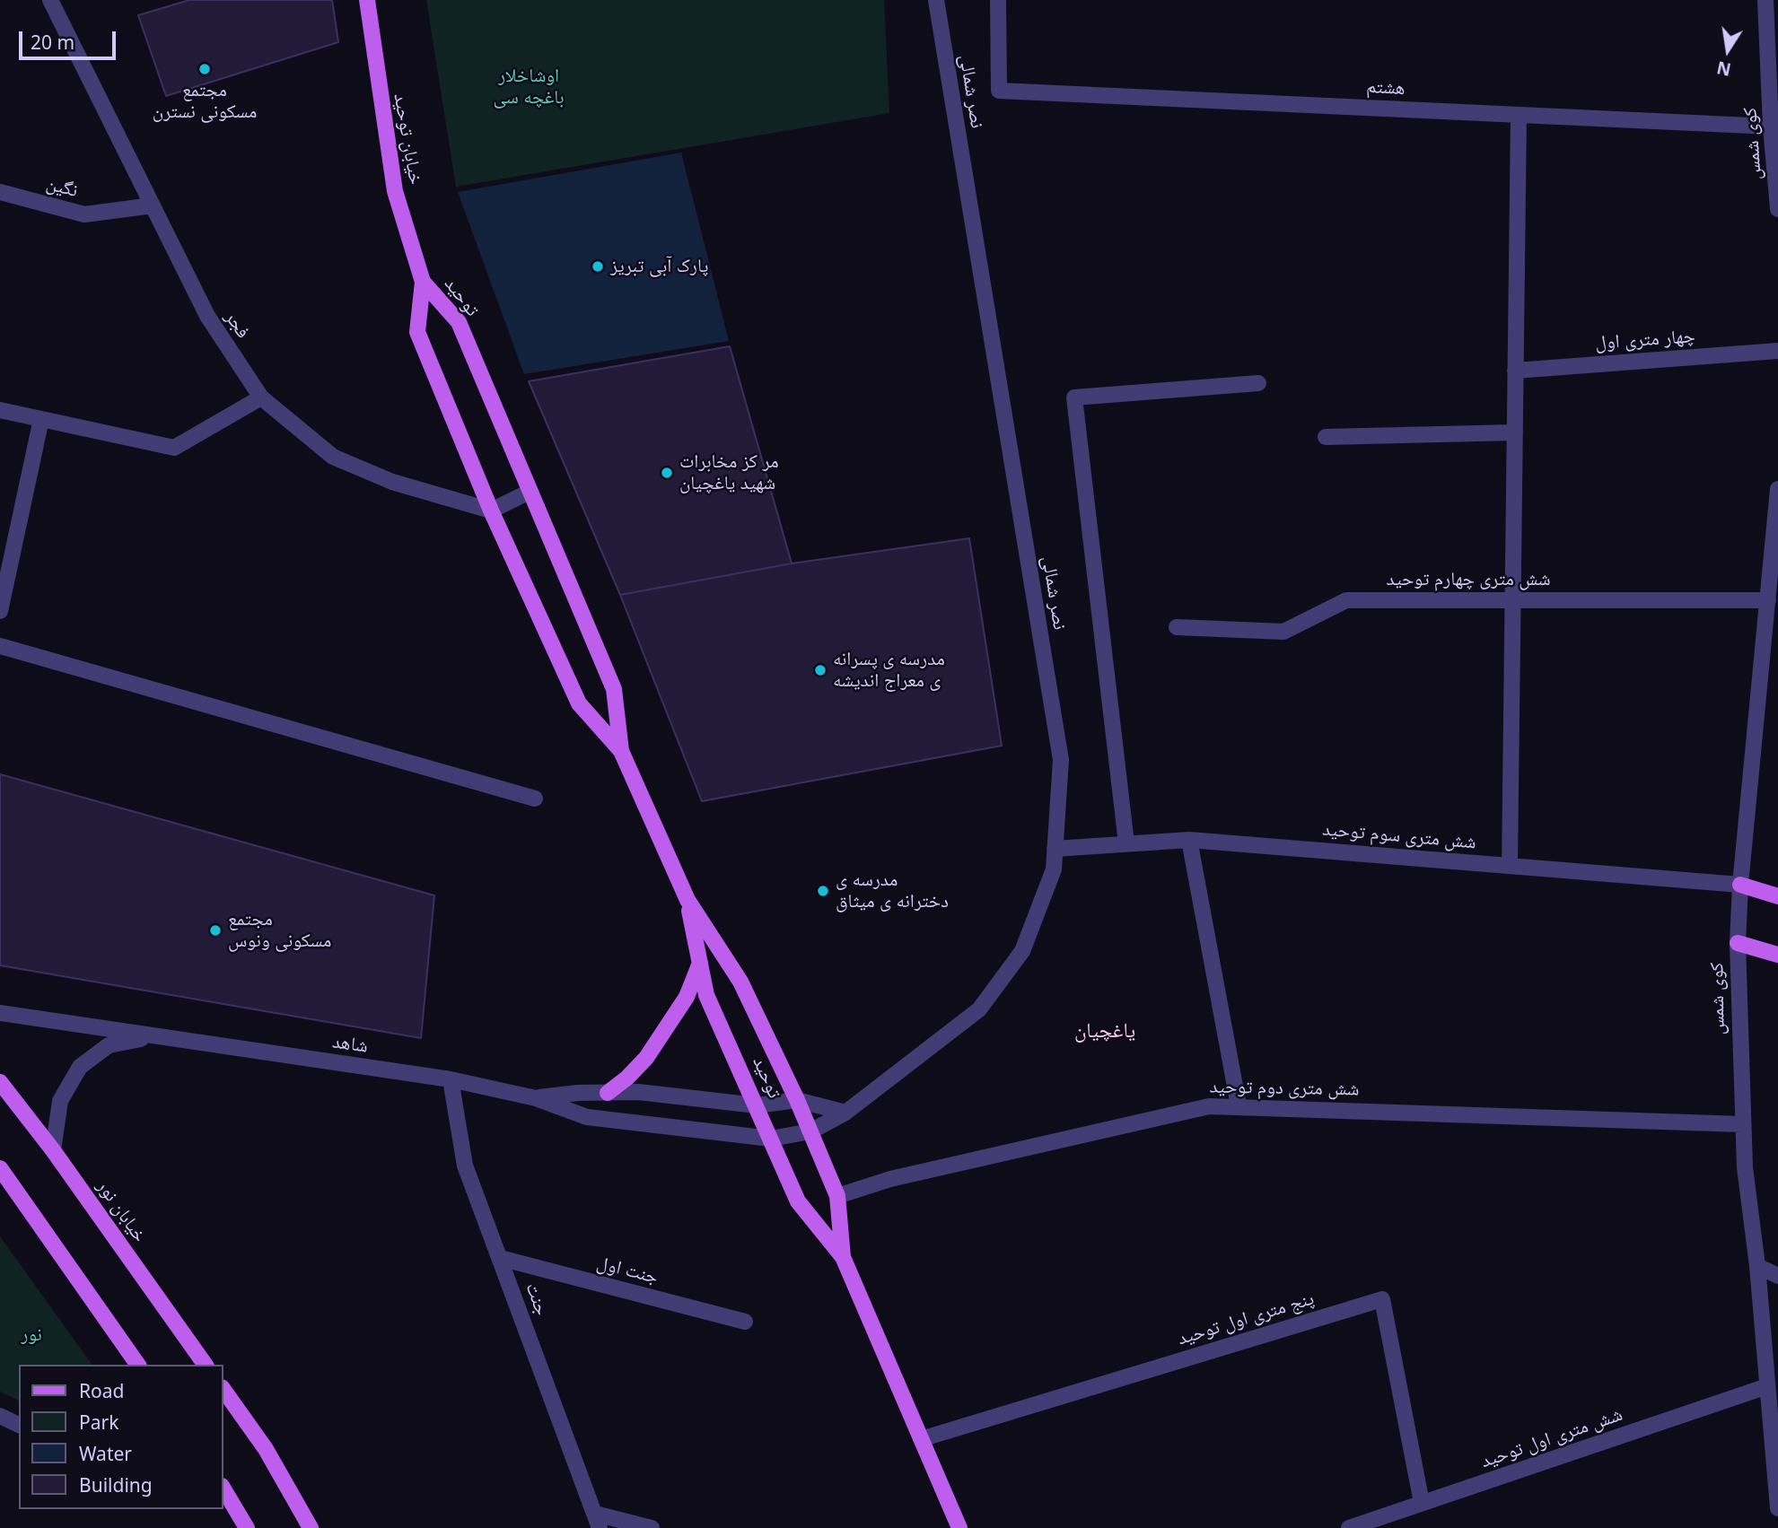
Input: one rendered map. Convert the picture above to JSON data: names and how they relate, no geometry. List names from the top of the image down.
{
  "streets": {
    "main road": ["خیابان توحید", "توحید", "خیابان نور"],
    "street": [
      "هشتم",
      "نصر شمالی",
      "کوی شمس",
      "نگین",
      "فجر",
      "چهار متری اول",
      "شش متری چهارم توحید",
      "شش متری سوم توحید",
      "شاهد",
      "شش متری دوم توحید",
      "جنت اول",
      "جنت",
      "پنج متری اول توحید",
      "شش متری اول توحید"
    ]
  },
  "crossings": [
    ["هشتم", "کوی شمس"],
    ["نصر شمالی", "توحید"],
    ["نصر شمالی", "شش متری سوم توحید"],
    ["نصر شمالی", "شاهد"],
    ["خیابان توحید", "توحید"],
    ["کوی شمس", "شش متری چهارم توحید"],
    ["کوی شمس", "شش متری سوم توحید"],
    ["کوی شمس", "شش متری دوم توحید"],
    ["کوی شمس", "شش متری اول توحید"],
    ["نگین", "فجر"],
    ["توحید", "فجر"],
    ["توحید", "شاهد"],
    ["توحید", "شش متری دوم توحید"],
    ["توحید", "پنج متری اول توحید"],
    ["شاهد", "جنت"],
    ["جنت اول", "جنت"],
    ["پنج متری اول توحید", "شش متری اول توحید"]
  ],
  "districts": ["یاغچیان"],
  "parks": ["اوشاخلار باغچه سی", "نور"],
  "places": [
    "مجتمع مسکونی نسترن",
    "پارک آبی تبریز",
    "مر کز مخابرات شهید یاغچیان",
    "مدرسه ی پسرانه ی معراج اندیشه",
    "مدرسه ی دخترانه ی میثاق",
    "مجتمع مسکونی ونوس"
  ],
  "legend": [
    "Road",
    "Park",
    "Water",
    "Building"
  ],
  "scale_bar": "20 m",
  "north": "bottom"
}
